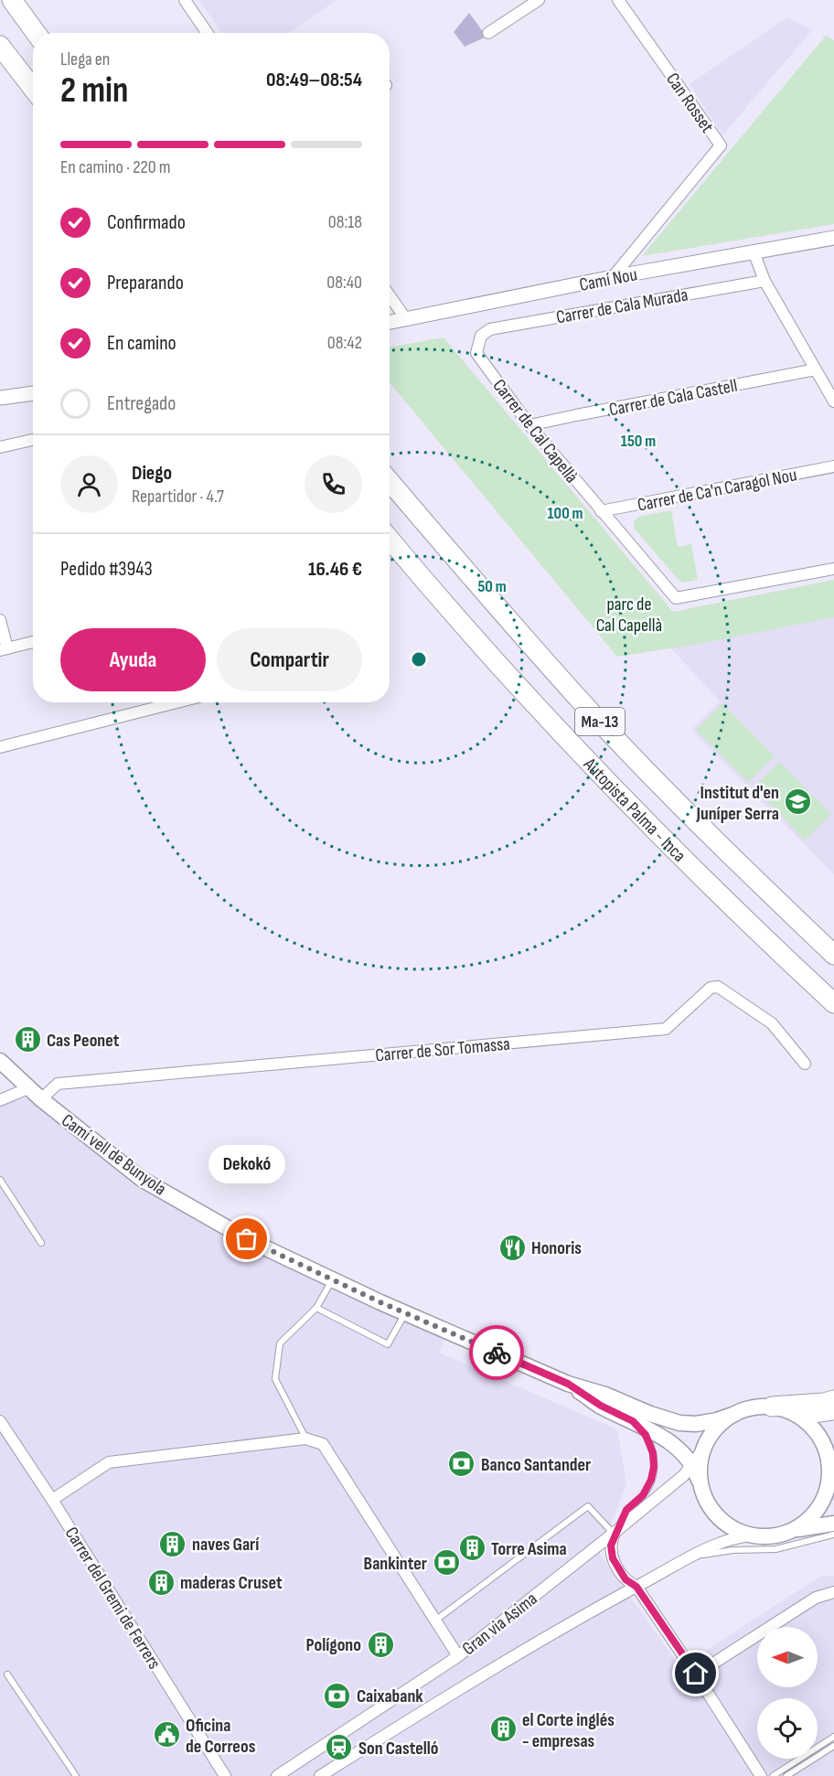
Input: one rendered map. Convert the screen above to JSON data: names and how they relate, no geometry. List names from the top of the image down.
{
  "streets": {
    "highway": ["Ma-13", "Autopista Palma - Inca"],
    "main road": ["Camí vell de Bunyola"],
    "street": [
      "Can Rosset",
      "Camí Nou",
      "Carrer de Cala Murada",
      "Carrer de Cala Castell",
      "Carrer de Cal Capellà",
      "Carrer de Ca'n Caragol Nou",
      "Carrer de Sor Tomassa",
      "Carrer del Gremi de Ferrers",
      "Gran via Asima"
    ]
  },
  "crossings": [
    ["Can Rosset", "Camí Nou"],
    ["Carrer de Cala Murada", "Carrer de Cal Capellà"],
    ["Carrer de Cala Castell", "Carrer de Cal Capellà"],
    ["Carrer de Cal Capellà", "Carrer de Ca'n Caragol Nou"],
    ["Carrer de Sor Tomassa", "Camí vell de Bunyola"]
  ],
  "parks": ["parc de Cal Capellà"],
  "places": {
    "school or university": ["Institut d'en Juníper Serra"],
    "building": [
      "Cas Peonet",
      "naves Garí",
      "Torre Asima",
      "maderas Cruset",
      "Polígono",
      "el Corte inglés - empresas"
    ],
    "other": ["Dekokó"],
    "restaurant": ["Honoris"],
    "bank": ["Banco Santander", "Bankinter", "Caixabank"],
    "public building": ["Oficina de Correos"],
    "station": ["Son Castelló"]
  },
  "north": "left",
  "page": {
    "heading": ["2 min", "Llega en", "08:49–08:54"],
    "panel": [
      "Diego",
      "Repartidor · 4.7",
      "Pedido #3943",
      "16.46 €"
    ],
    "bar": "En camino · 220 m",
    "list": [
      ["Confirmado", "08:18"],
      ["Preparando", "08:40"],
      ["En camino", "08:42"],
      "Entregado"
    ],
    "buttons": ["Ayuda", "Compartir"],
    "bubble": "Dekokó"
  },
  "rings": ["150 m", "100 m", "50 m"]
}
